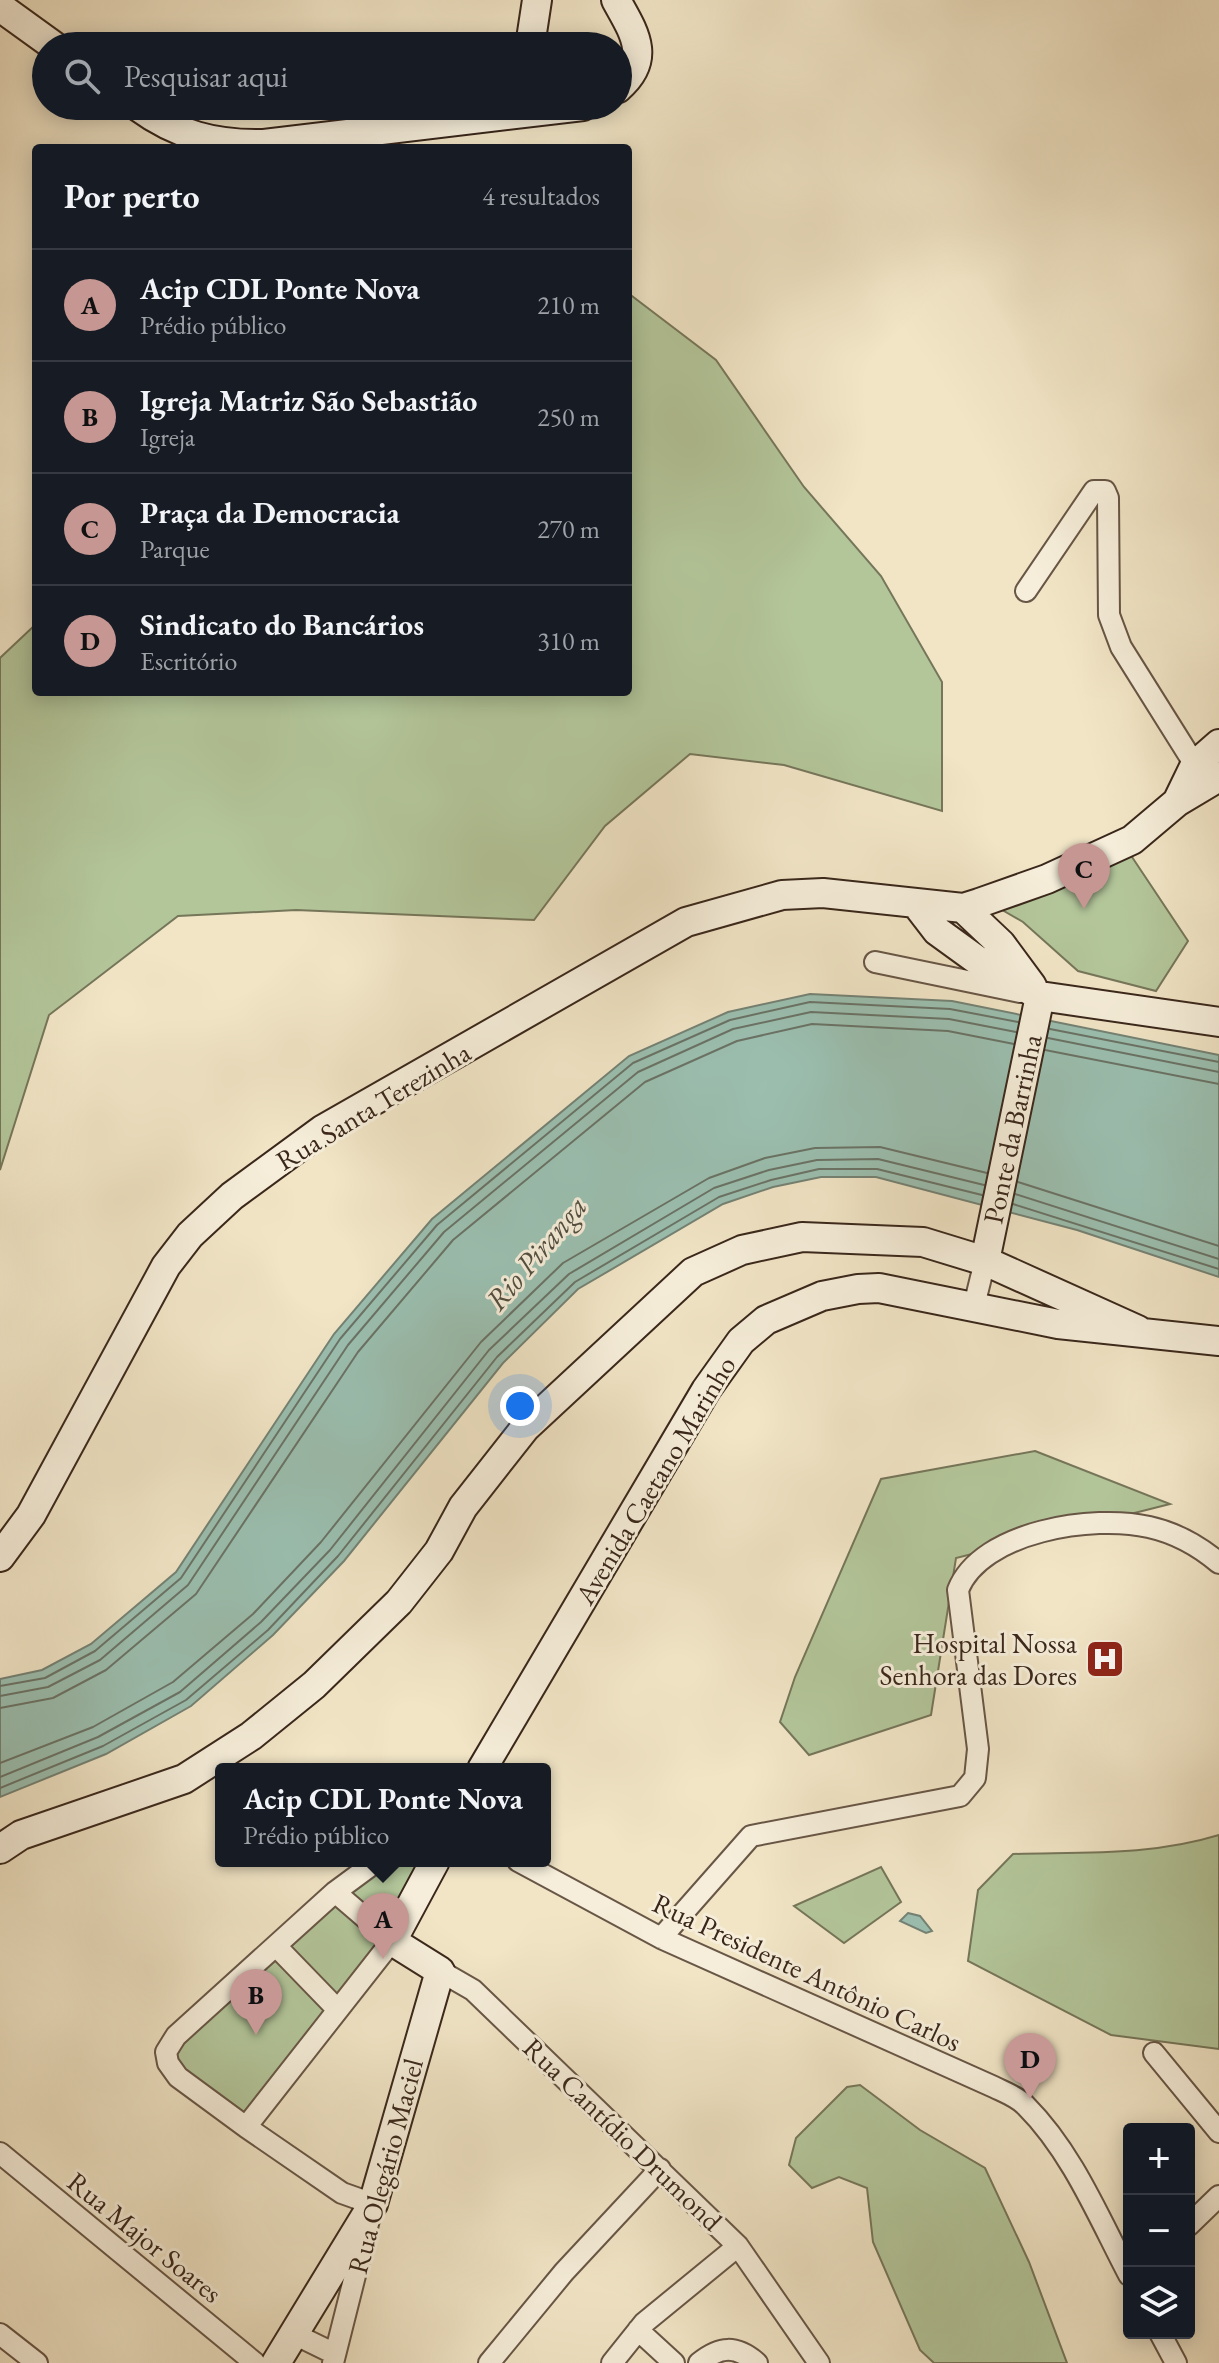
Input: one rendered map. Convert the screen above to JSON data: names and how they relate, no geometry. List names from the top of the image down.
{
  "streets": {
    "street": [
      "Rua Santa Terezinha",
      "Ponte da Barrinha",
      "Avenida Caetano Marinho",
      "Rua Presidente Antônio Carlos",
      "Rua Cantídio Drumond",
      "Rua Olegário Maciel",
      "Rua Major Soares"
    ]
  },
  "crossings": [
    ["Rua Cantídio Drumond", "Rua Olegário Maciel"]
  ],
  "water": ["Rio Piranga"],
  "places": {
    "hospital": ["Hospital Nossa Senhora das Dores"]
  },
  "page": {
    "search": "Pesquisar aqui",
    "heading": ["Por perto", "4 resultados"],
    "list": [
      {
        "mark": "A",
        "name": "Acip CDL Ponte Nova",
        "note": "Prédio público",
        "value": "210 m"
      },
      {
        "mark": "B",
        "name": "Igreja Matriz São Sebastião",
        "note": "Igreja",
        "value": "250 m"
      },
      {
        "mark": "C",
        "name": "Praça da Democracia",
        "note": "Parque",
        "value": "270 m"
      },
      {
        "mark": "D",
        "name": "Sindicato do Bancários",
        "note": "Escritório",
        "value": "310 m"
      }
    ],
    "pins": [
      "C",
      "A",
      "B",
      "D"
    ],
    "popup": ["Acip CDL Ponte Nova", "Prédio público"],
    "map_buttons": ["+", "−"]
  }
}
